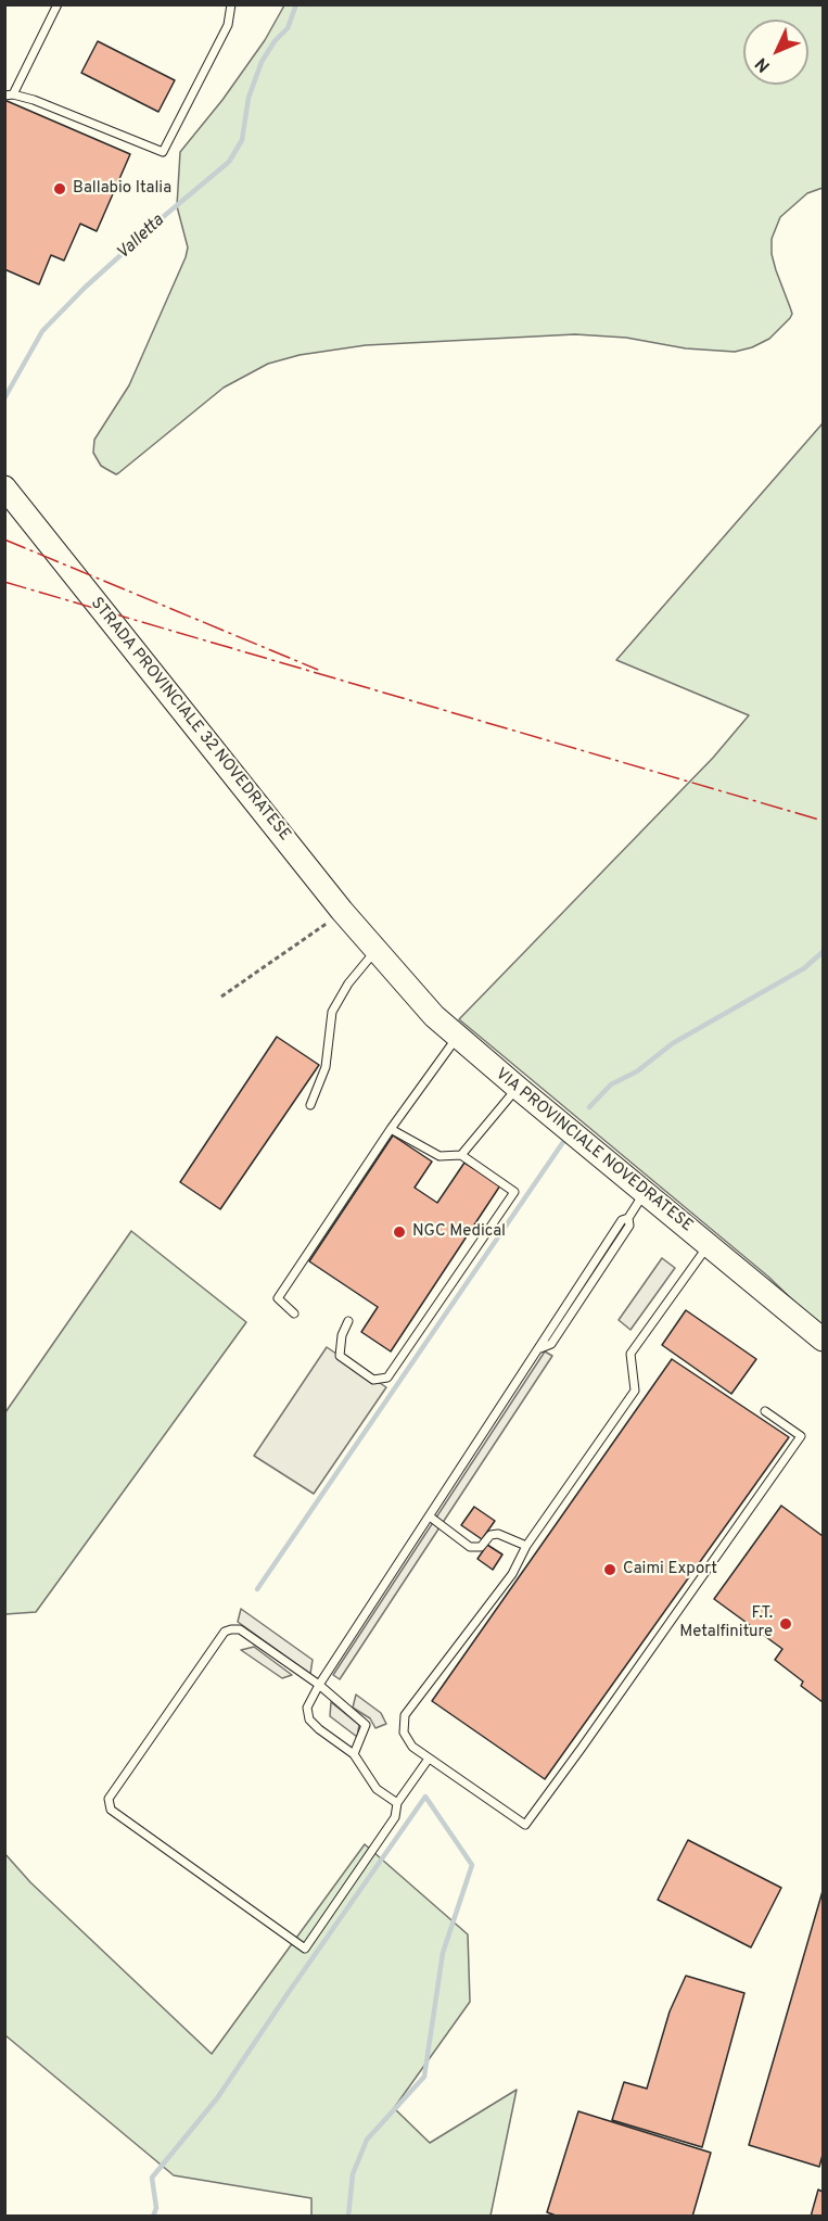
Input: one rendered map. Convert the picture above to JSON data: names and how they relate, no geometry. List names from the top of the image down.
{
  "streets": {
    "main road": ["STRADA PROVINCIALE 32 NOVEDRATESE", "VIA PROVINCIALE NOVEDRATESE"]
  },
  "crossings": [
    ["STRADA PROVINCIALE 32 NOVEDRATESE", "VIA PROVINCIALE NOVEDRATESE"]
  ],
  "water": ["Valletta"],
  "places": [
    "Ballabio Italia",
    "NGC Medical",
    "Caimi Export",
    "F.T. Metalfiniture"
  ],
  "north": "bottom left"
}
